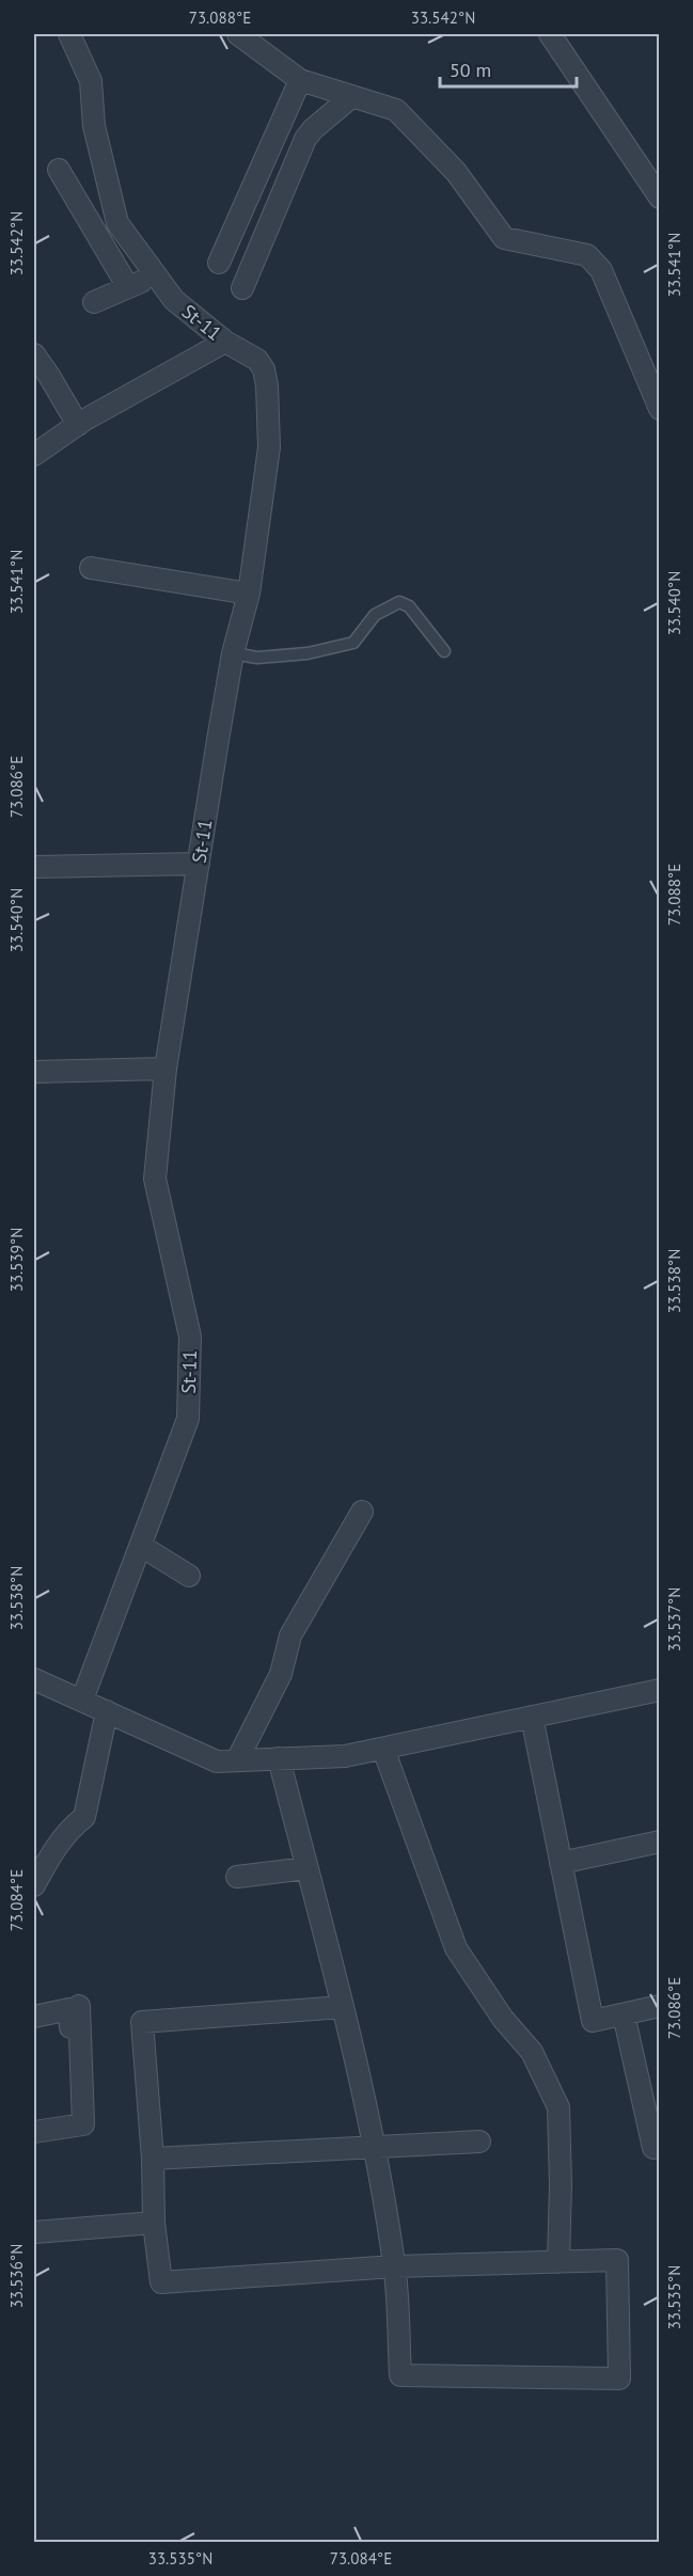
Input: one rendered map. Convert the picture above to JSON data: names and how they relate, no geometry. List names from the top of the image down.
{
  "streets": {
    "street": ["St-11"]
  },
  "scale_bar": "50 m",
  "coordinates": [
    "73.088°E",
    "33.542°N",
    "33.541°N",
    "33.540°N",
    "73.086°E",
    "33.539°N",
    "33.538°N",
    "33.537°N",
    "73.084°E",
    "33.536°N",
    "33.535°N"
  ]
}
